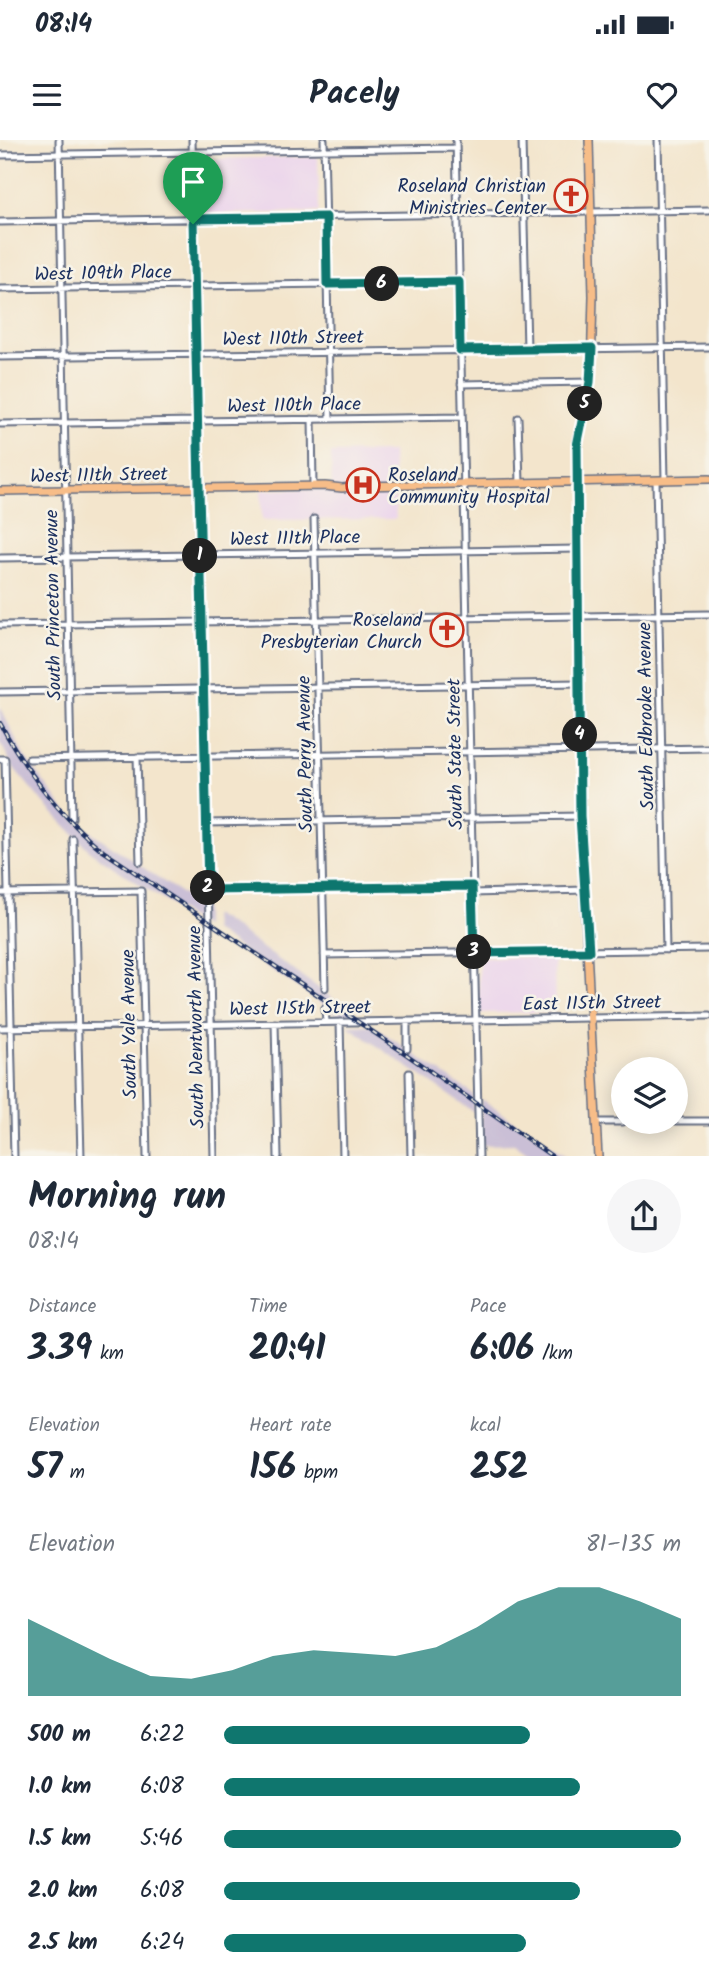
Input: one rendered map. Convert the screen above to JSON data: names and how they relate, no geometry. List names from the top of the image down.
{
  "streets": {
    "main road": ["West 111th Street"],
    "street": [
      "West 109th Place",
      "West 110th Street",
      "West 110th Place",
      "West 111th Place",
      "South Princeton Avenue",
      "South Edbrooke Avenue",
      "South Perry Avenue",
      "South State Street",
      "East 115th Street",
      "West 115th Street",
      "South Yale Avenue",
      "South Wentworth Avenue"
    ]
  },
  "crossings": [
    ["West 109th Place", "South Princeton Avenue"],
    ["West 109th Place", "South State Street"],
    ["West 109th Place", "South Wentworth Avenue"],
    ["West 110th Street", "South Princeton Avenue"],
    ["West 110th Street", "South State Street"],
    ["West 110th Street", "South Wentworth Avenue"],
    ["West 110th Place", "South Princeton Avenue"],
    ["West 110th Place", "South State Street"],
    ["West 110th Place", "South Wentworth Avenue"],
    ["West 111th Street", "South Princeton Avenue"],
    ["West 111th Street", "South Edbrooke Avenue"],
    ["West 111th Street", "South State Street"],
    ["West 111th Street", "South Wentworth Avenue"],
    ["West 111th Place", "South Princeton Avenue"],
    ["West 111th Place", "South Perry Avenue"],
    ["West 111th Place", "South State Street"],
    ["West 111th Place", "South Wentworth Avenue"],
    ["South State Street", "East 115th Street"],
    ["South State Street", "West 115th Street"],
    ["East 115th Street", "West 115th Street"],
    ["West 115th Street", "South Yale Avenue"],
    ["West 115th Street", "South Wentworth Avenue"]
  ],
  "places": {
    "church": ["Roseland Christian Ministries Center", "Roseland Presbyterian Church"],
    "hospital": ["Roseland Community Hospital"]
  },
  "page": {
    "status": "08:14",
    "header": "Pacely",
    "pins": [
      "6",
      "5",
      "1",
      "4",
      "2",
      "3"
    ],
    "heading": ["Morning run", "08:14"],
    "stats": [
      ["Distance", "3.39 km"],
      ["Time", "20:41"],
      ["Pace", "6:06 /km"],
      ["Elevation", "57 m"],
      ["Heart rate", "156 bpm"],
      ["kcal", "252"]
    ],
    "chart": ["Elevation", "81–135 m"],
    "list": [
      {
        "name": "500 m",
        "note": "6:22"
      },
      {
        "name": "1.0 km",
        "note": "6:08"
      },
      {
        "name": "1.5 km",
        "note": "5:46"
      },
      {
        "name": "2.0 km",
        "note": "6:08"
      },
      {
        "name": "2.5 km",
        "note": "6:24"
      }
    ]
  }
}
